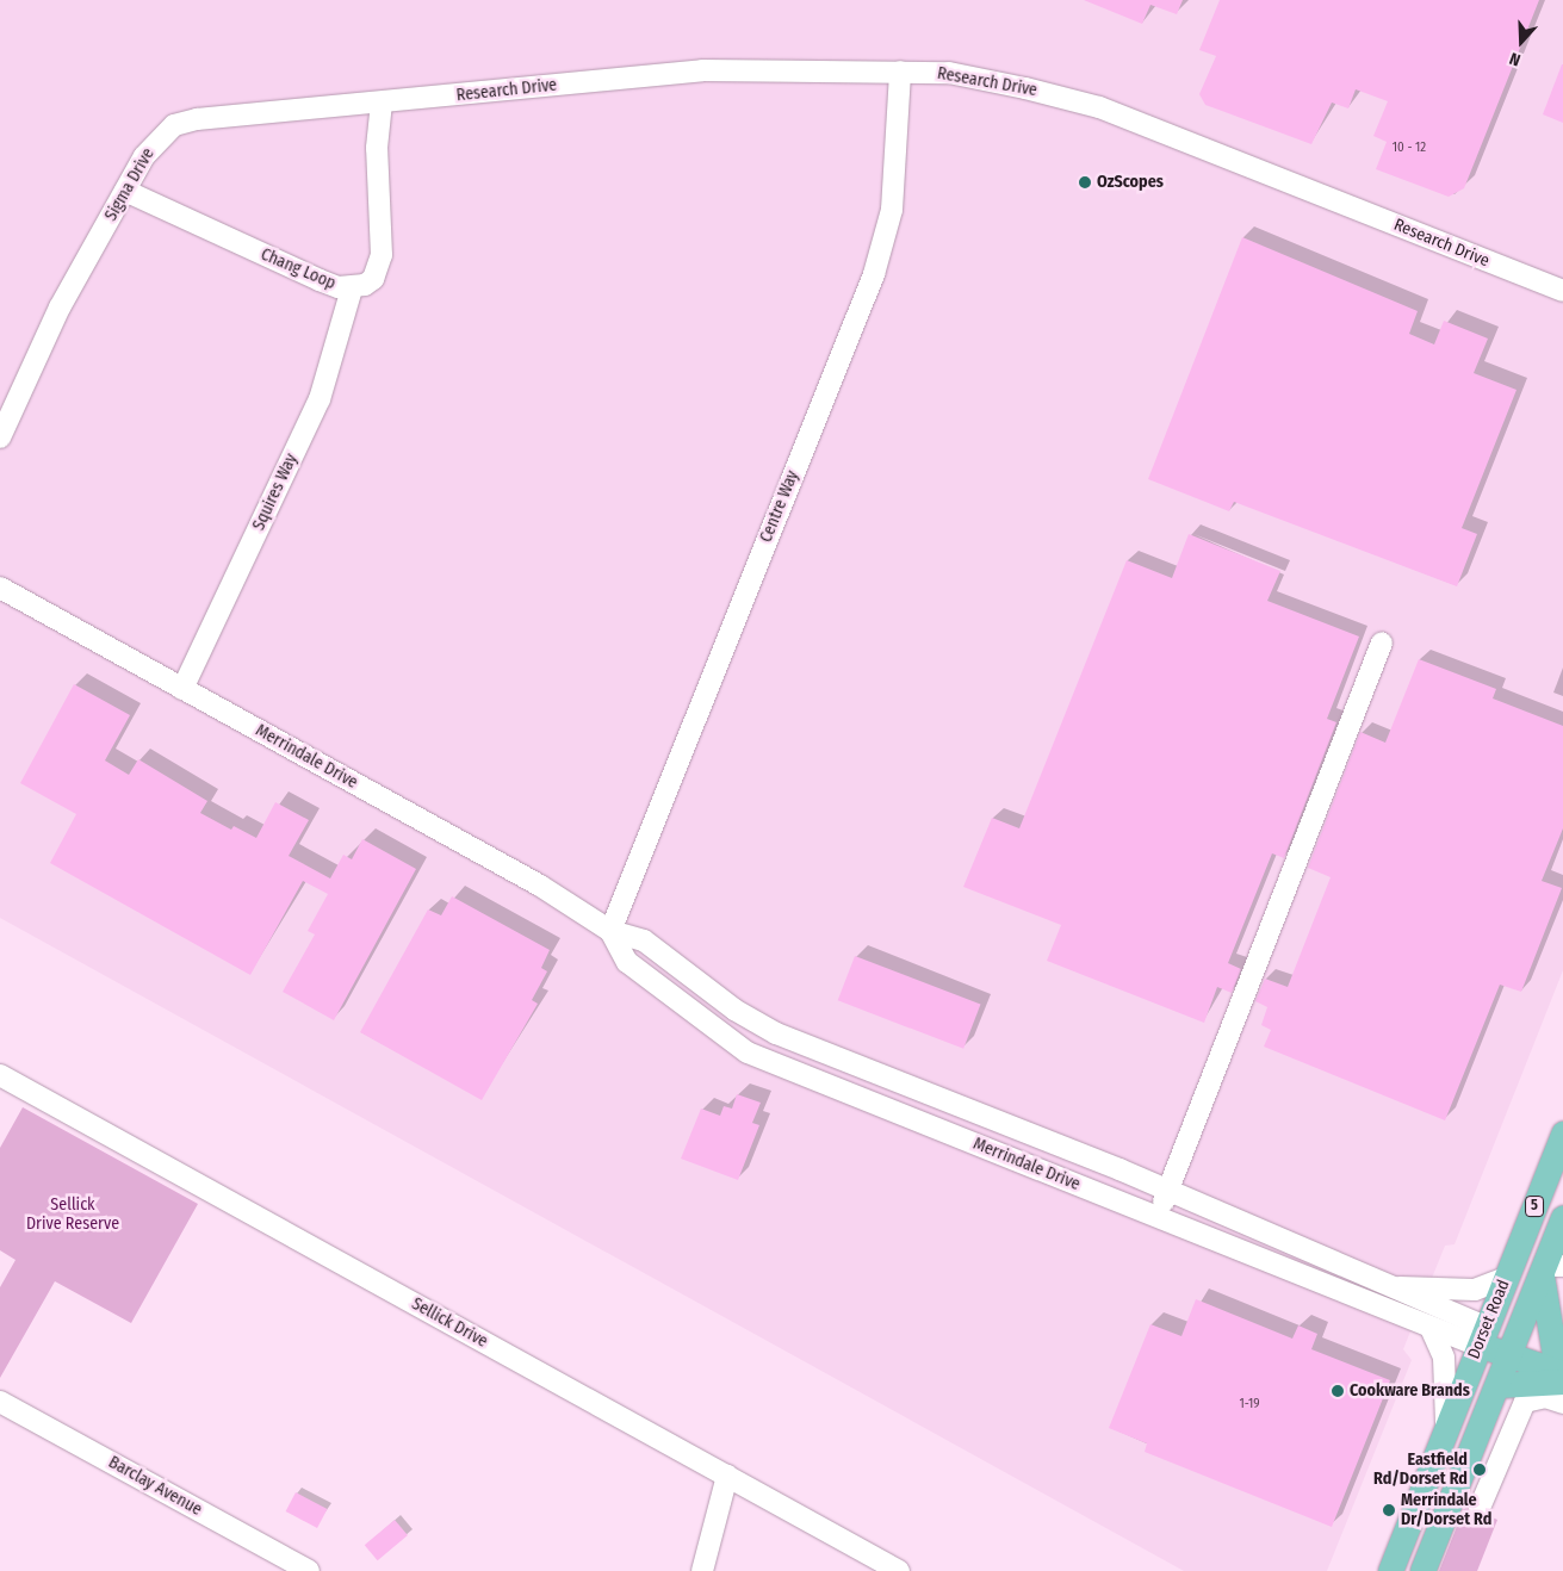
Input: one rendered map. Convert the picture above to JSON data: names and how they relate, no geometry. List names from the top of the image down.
{
  "streets": {
    "main road": ["5", "Dorset Road"],
    "street": [
      "Research Drive",
      "Sigma Drive",
      "Chang Loop",
      "Squires Way",
      "Centre Way",
      "Merrindale Drive",
      "Sellick Drive",
      "Barclay Avenue"
    ]
  },
  "crossings": [
    ["Research Drive", "Sigma Drive"],
    ["Research Drive", "Chang Loop"],
    ["Research Drive", "Centre Way"],
    ["Sigma Drive", "Chang Loop"],
    ["Chang Loop", "Squires Way"],
    ["Squires Way", "Merrindale Drive"],
    ["Centre Way", "Merrindale Drive"],
    ["Merrindale Drive", "Dorset Road"]
  ],
  "parks": ["Sellick Drive Reserve"],
  "places": [
    "OzScopes",
    "Cookware Brands",
    "Eastfield Rd/Dorset Rd",
    "Merrindale Dr/Dorset Rd"
  ],
  "house_numbers": ["10 - 12", "1-19"],
  "north": "bottom"
}
